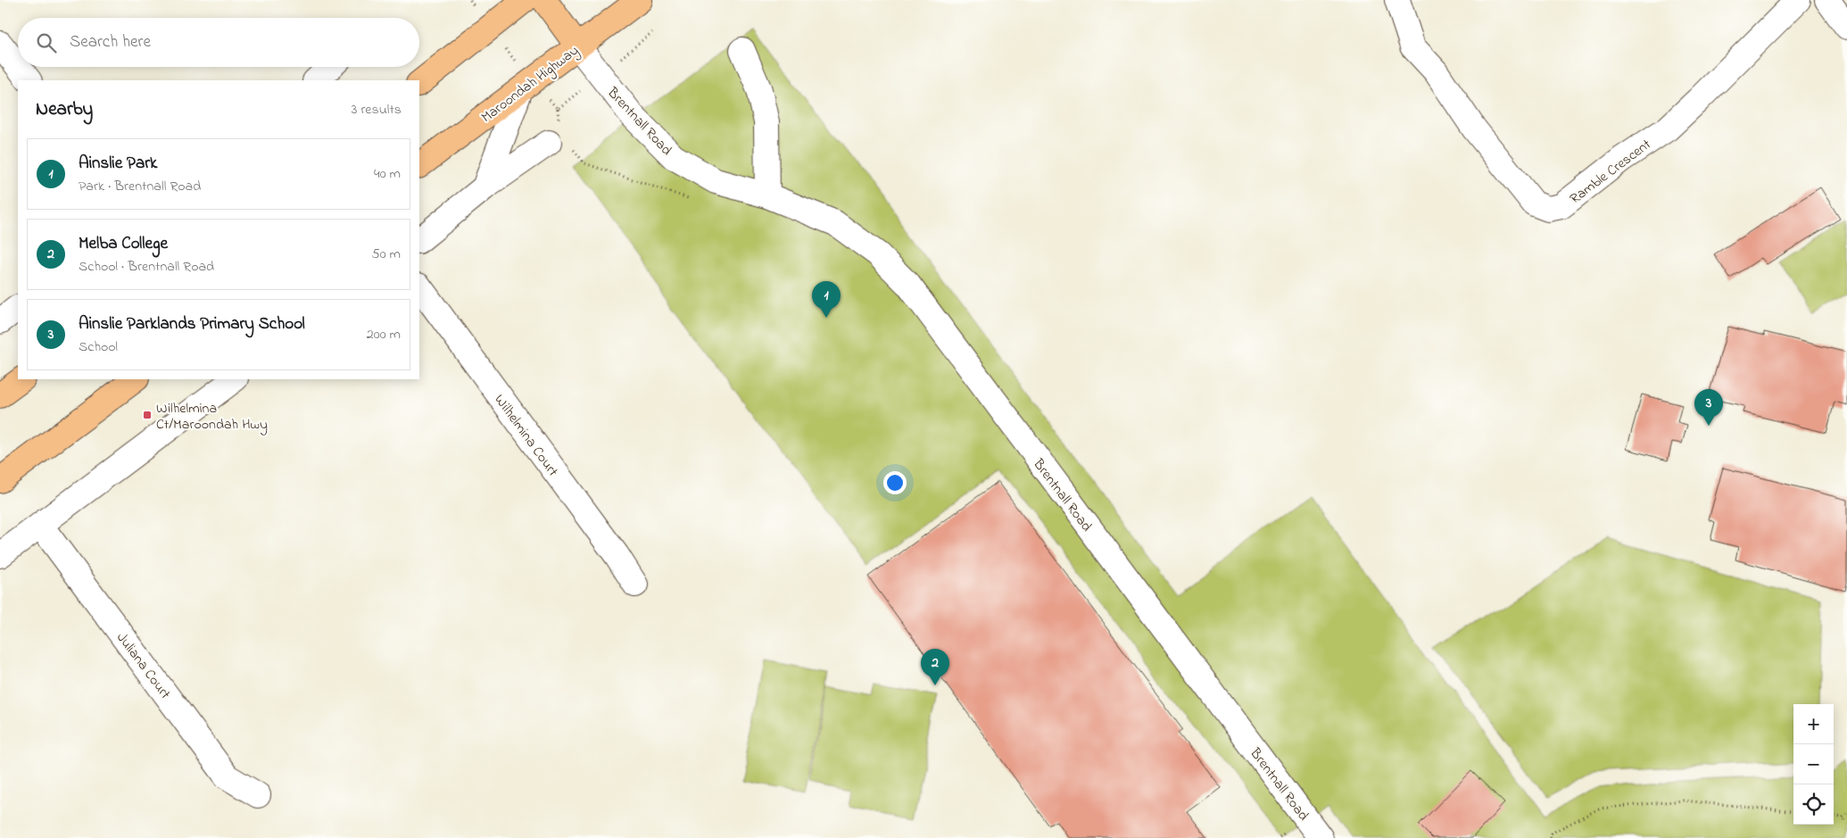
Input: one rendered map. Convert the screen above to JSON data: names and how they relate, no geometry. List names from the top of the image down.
{
  "streets": {
    "highway": ["Maroondah Highway"],
    "street": [
      "Brentnall Road",
      "Ramble Crescent",
      "Wilhelmina Court",
      "Juliana Court"
    ]
  },
  "crossings": [
    ["Maroondah Highway", "Brentnall Road"]
  ],
  "places": {
    "transit": ["Wilhelmina Ct/Maroondah Hwy"]
  },
  "page": {
    "search": "Search here",
    "heading": ["Nearby", "3 results"],
    "list": [
      {
        "mark": "1",
        "name": "Ainslie Park",
        "note": "Park · Brentnall Road",
        "value": "40 m"
      },
      {
        "mark": "2",
        "name": "Melba College",
        "note": "School · Brentnall Road",
        "value": "50 m"
      },
      {
        "mark": "3",
        "name": "Ainslie Parklands Primary School",
        "note": "School",
        "value": "200 m"
      }
    ],
    "pins": ["1", "3", "2"],
    "map_buttons": ["+", "−"]
  }
}
